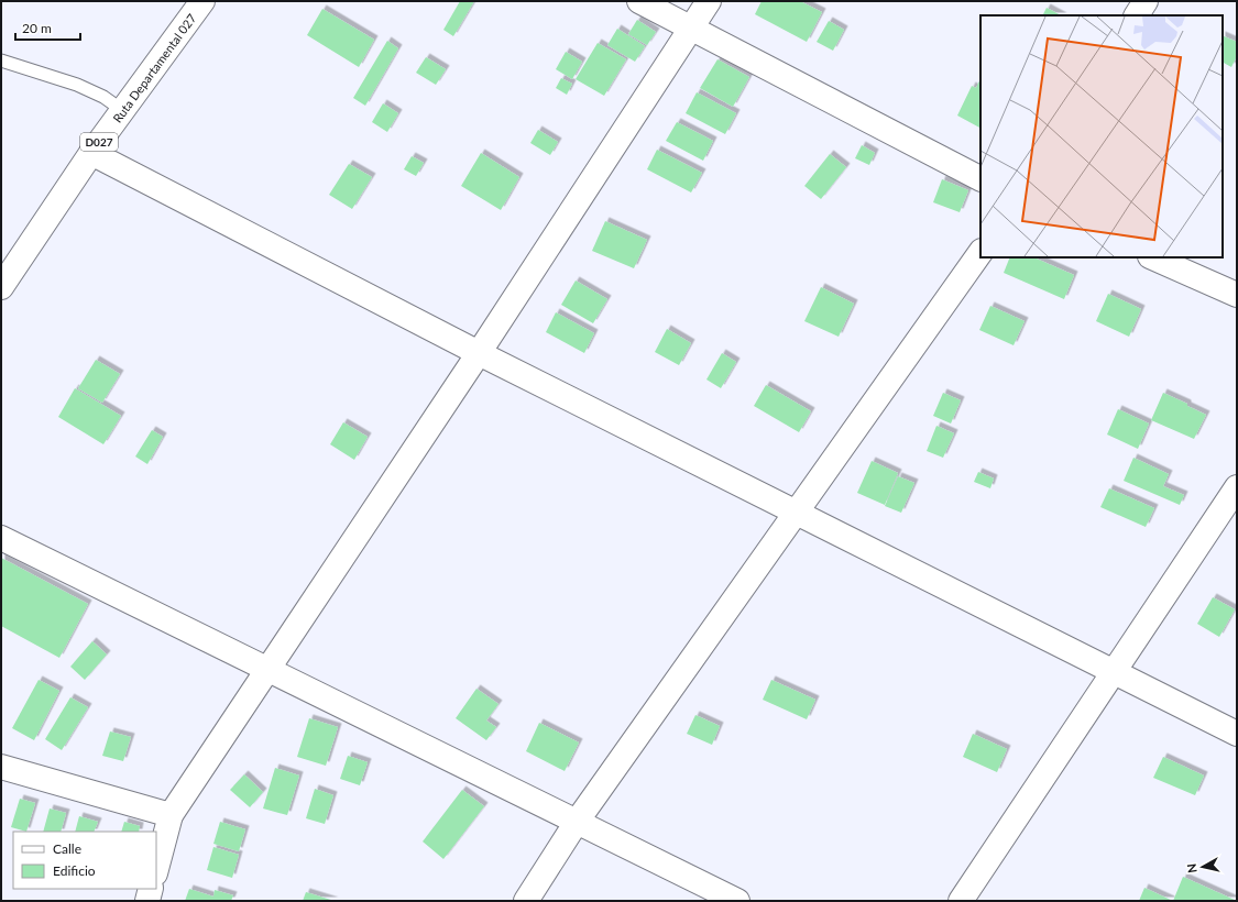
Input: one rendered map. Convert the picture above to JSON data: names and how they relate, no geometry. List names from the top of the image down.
{
  "streets": {
    "street": ["Ruta Departamental 027", "D027"]
  },
  "legend": ["Calle", "Edificio"],
  "scale_bar": "20 m",
  "north": "left"
}
